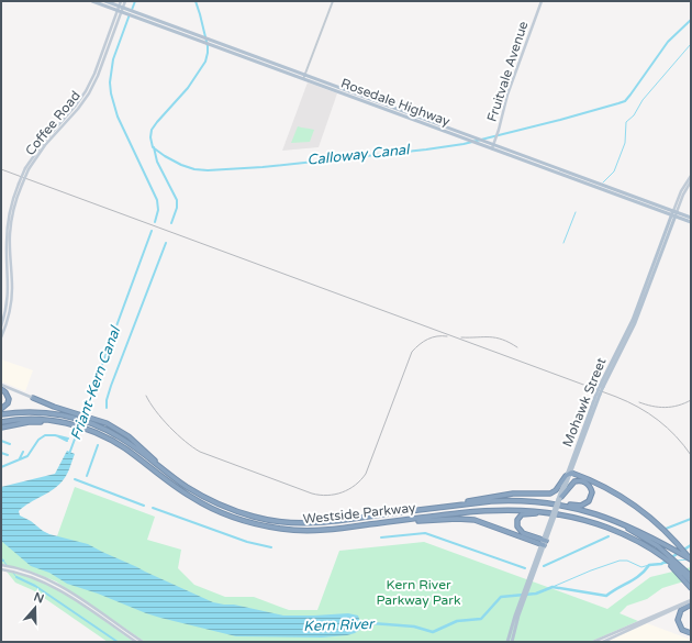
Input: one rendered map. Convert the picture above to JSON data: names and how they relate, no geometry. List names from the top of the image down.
{
  "streets": {
    "highway": ["Westside Parkway"],
    "main road": [
      "Fruitvale Avenue",
      "Rosedale Highway",
      "Coffee Road",
      "Mohawk Street"
    ]
  },
  "crossings": [
    ["Fruitvale Avenue", "Rosedale Highway"],
    ["Rosedale Highway", "Coffee Road"],
    ["Rosedale Highway", "Mohawk Street"]
  ],
  "water": ["Calloway Canal", "Friant-Kern Canal", "Kern River"],
  "parks": ["Kern River Parkway Park"],
  "north": "top"
}
